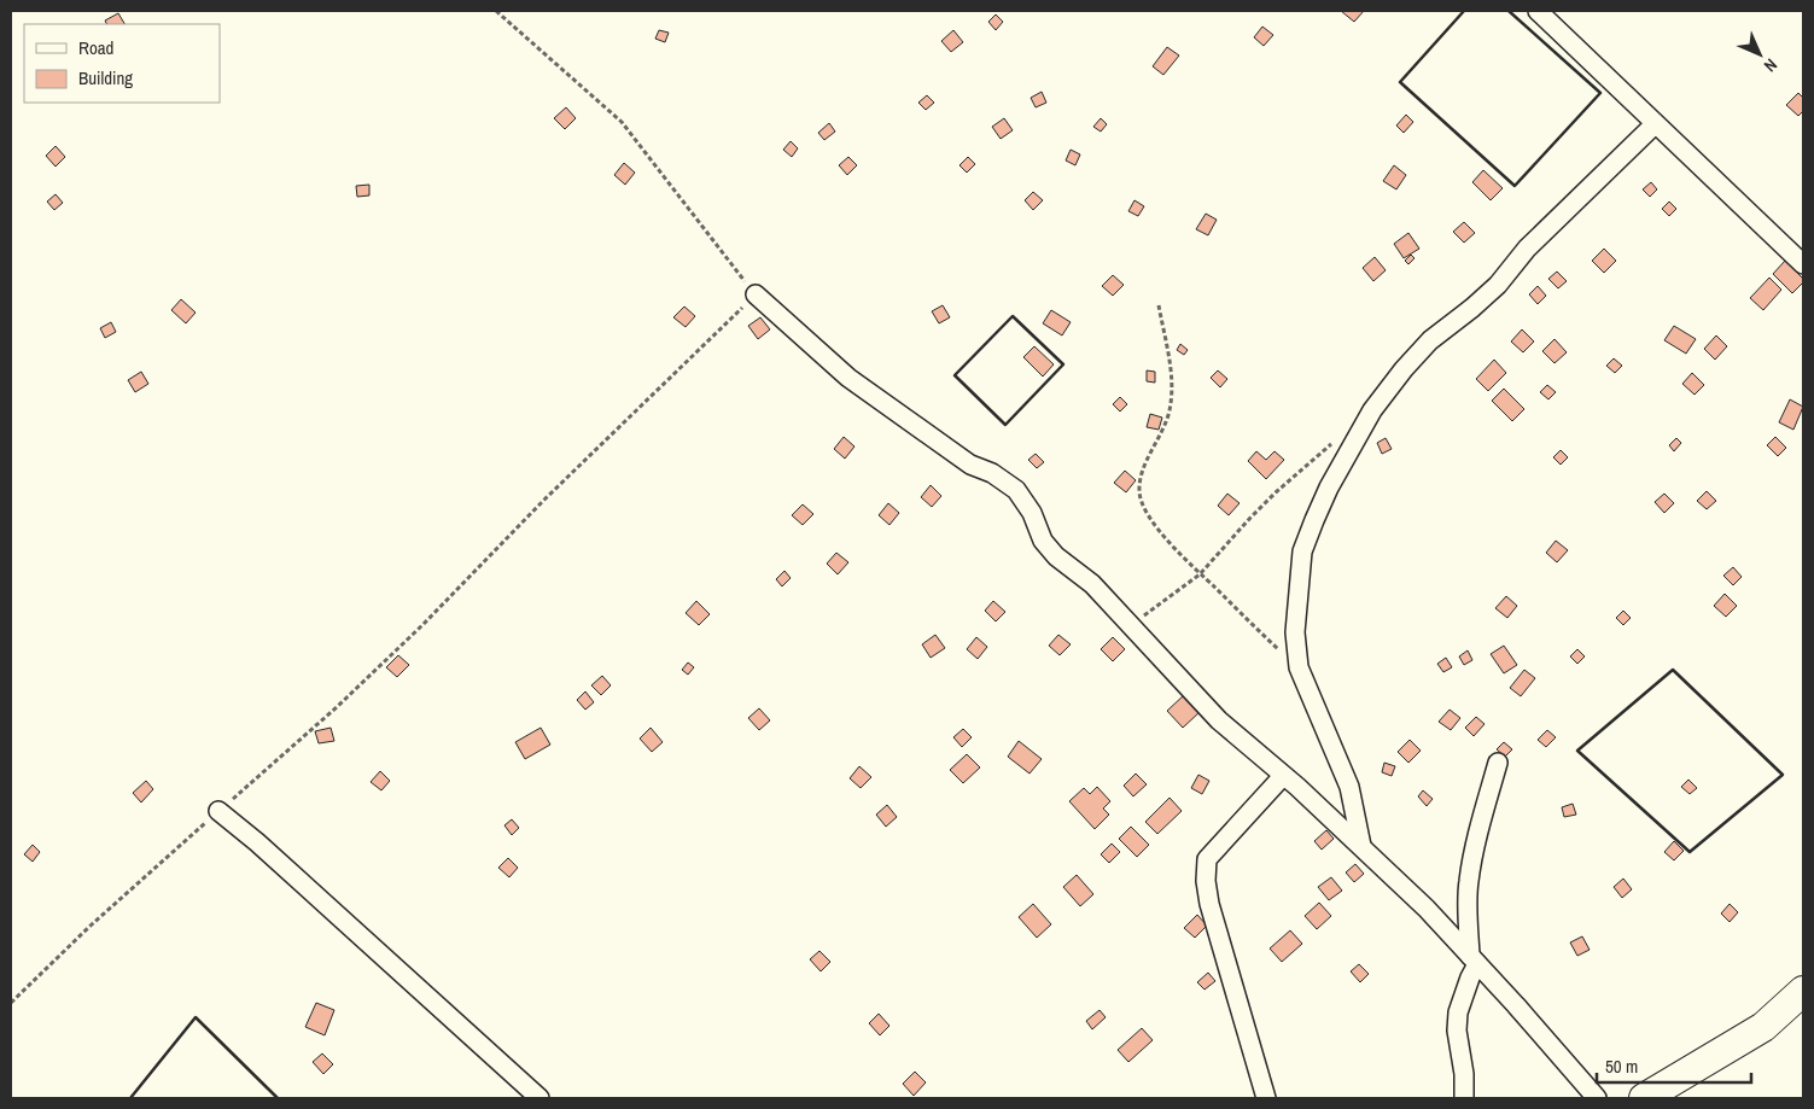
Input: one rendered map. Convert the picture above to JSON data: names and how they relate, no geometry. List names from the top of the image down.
{
  "legend": ["Road", "Building"],
  "scale_bar": "50 m",
  "north": "bottom right"
}
